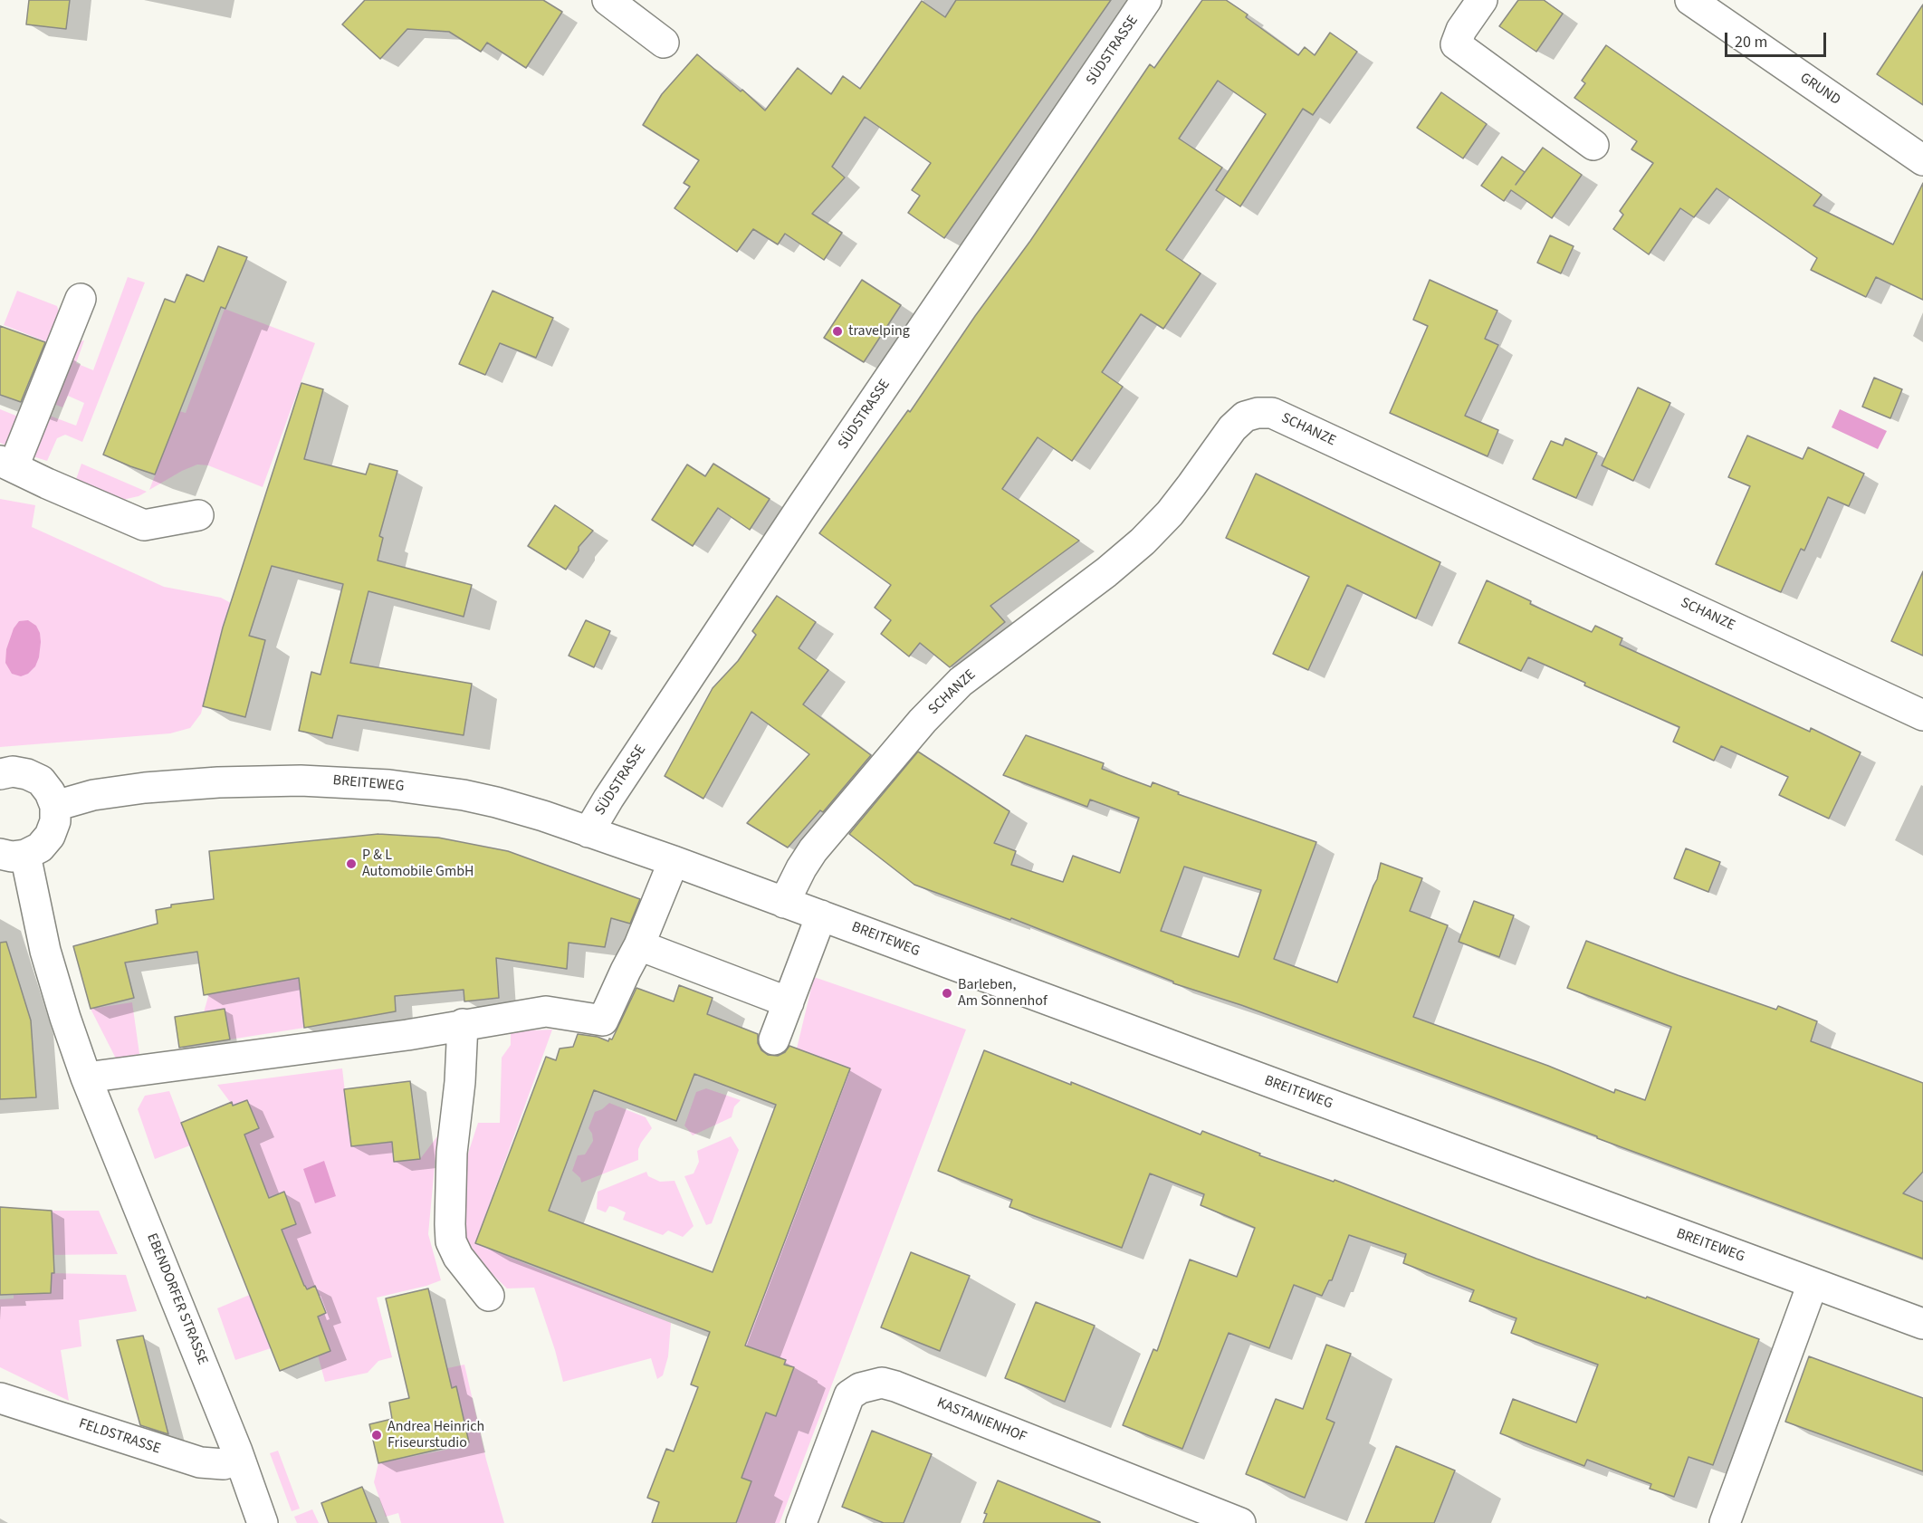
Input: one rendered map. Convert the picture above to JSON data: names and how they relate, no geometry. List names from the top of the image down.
{
  "streets": {
    "street": [
      "SÜDSTRASSE",
      "GRUND",
      "SCHANZE",
      "BREITEWEG",
      "EBENDORFER STRASSE",
      "KASTANIENHOF",
      "FELDSTRASSE"
    ]
  },
  "crossings": [
    ["SÜDSTRASSE", "BREITEWEG"],
    ["SCHANZE", "BREITEWEG"],
    ["EBENDORFER STRASSE", "FELDSTRASSE"]
  ],
  "places": [
    "travelping",
    "P & L Automobile GmbH",
    "Barleben, Am Sonnenhof",
    "Andrea Heinrich Friseurstudio"
  ],
  "scale_bar": "20 m"
}
